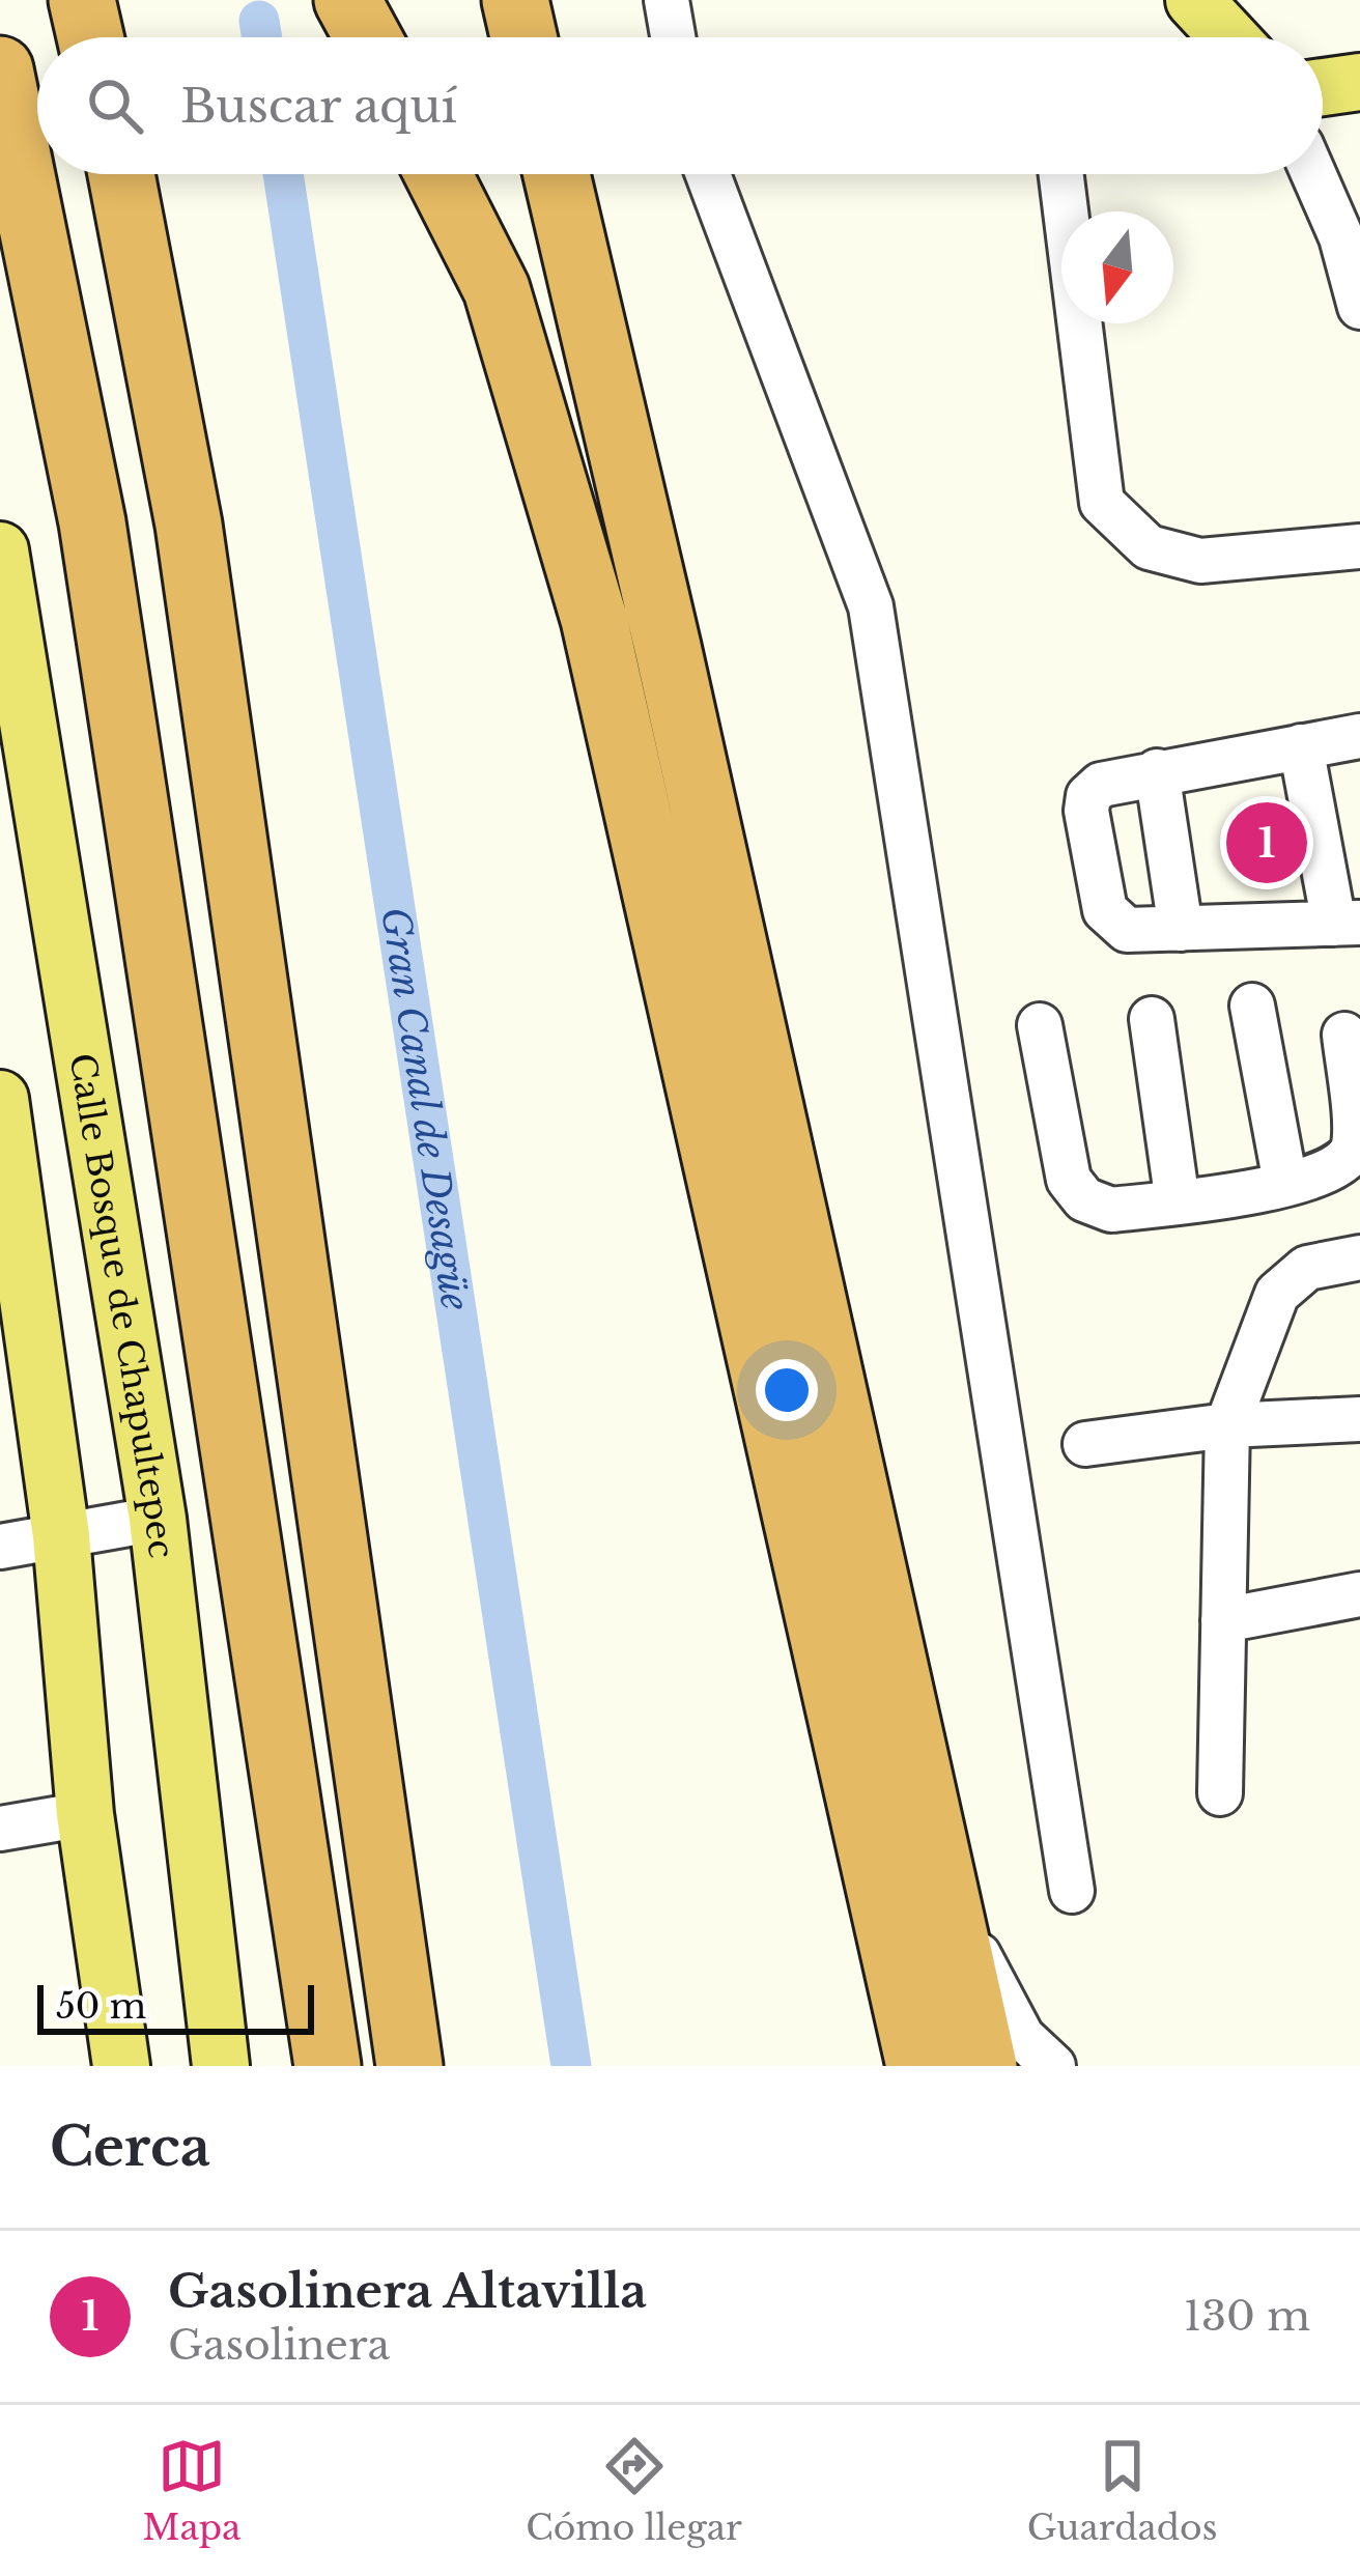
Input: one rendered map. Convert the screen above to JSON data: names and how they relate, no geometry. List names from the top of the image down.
{
  "streets": {
    "main road": ["Calle Bosque de Chapultepec"]
  },
  "water": ["Gran Canal de Desagüe"],
  "scale_bar": "50 m",
  "north": "bottom",
  "page": {
    "search": "Buscar aquí",
    "pins": "1",
    "scale": "50 m",
    "heading": "Cerca",
    "list": [
      {
        "mark": "1",
        "name": "Gasolinera Altavilla",
        "note": "Gasolinera",
        "value": "130 m"
      }
    ],
    "nav": ["Mapa", "Cómo llegar", "Guardados"]
  }
}
